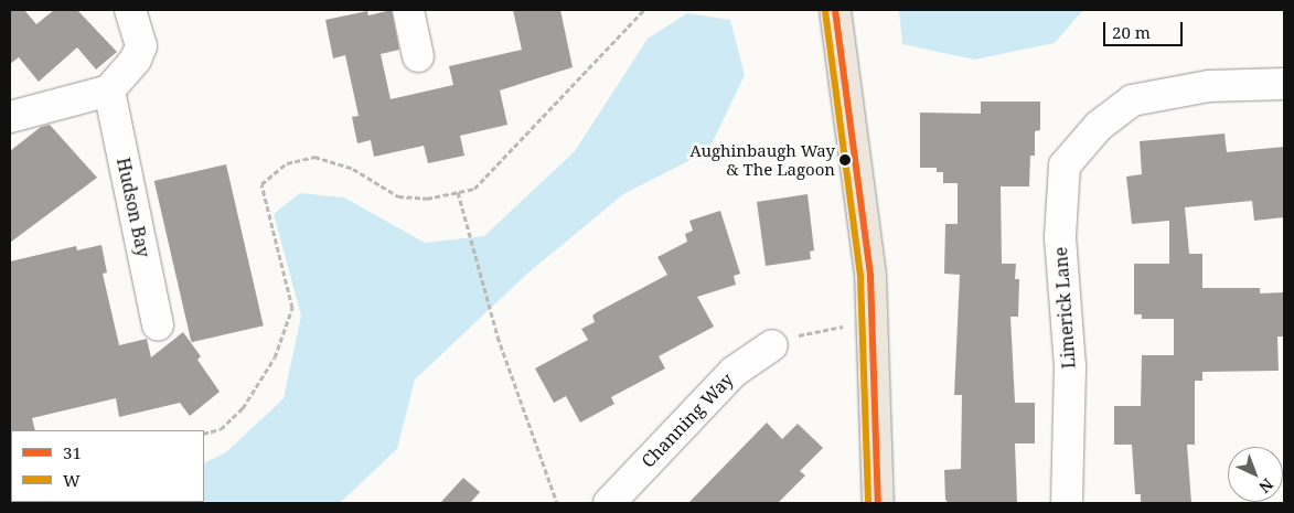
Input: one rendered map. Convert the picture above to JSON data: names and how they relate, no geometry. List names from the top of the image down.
{
  "streets": {
    "street": ["Hudson Bay", "Limerick Lane", "Channing Way"]
  },
  "places": ["Aughinbaugh Way & The Lagoon"],
  "lines": ["transit line 31", "transit line W"],
  "legend": ["31", "W"],
  "scale_bar": "20 m",
  "north": "bottom right"
}
